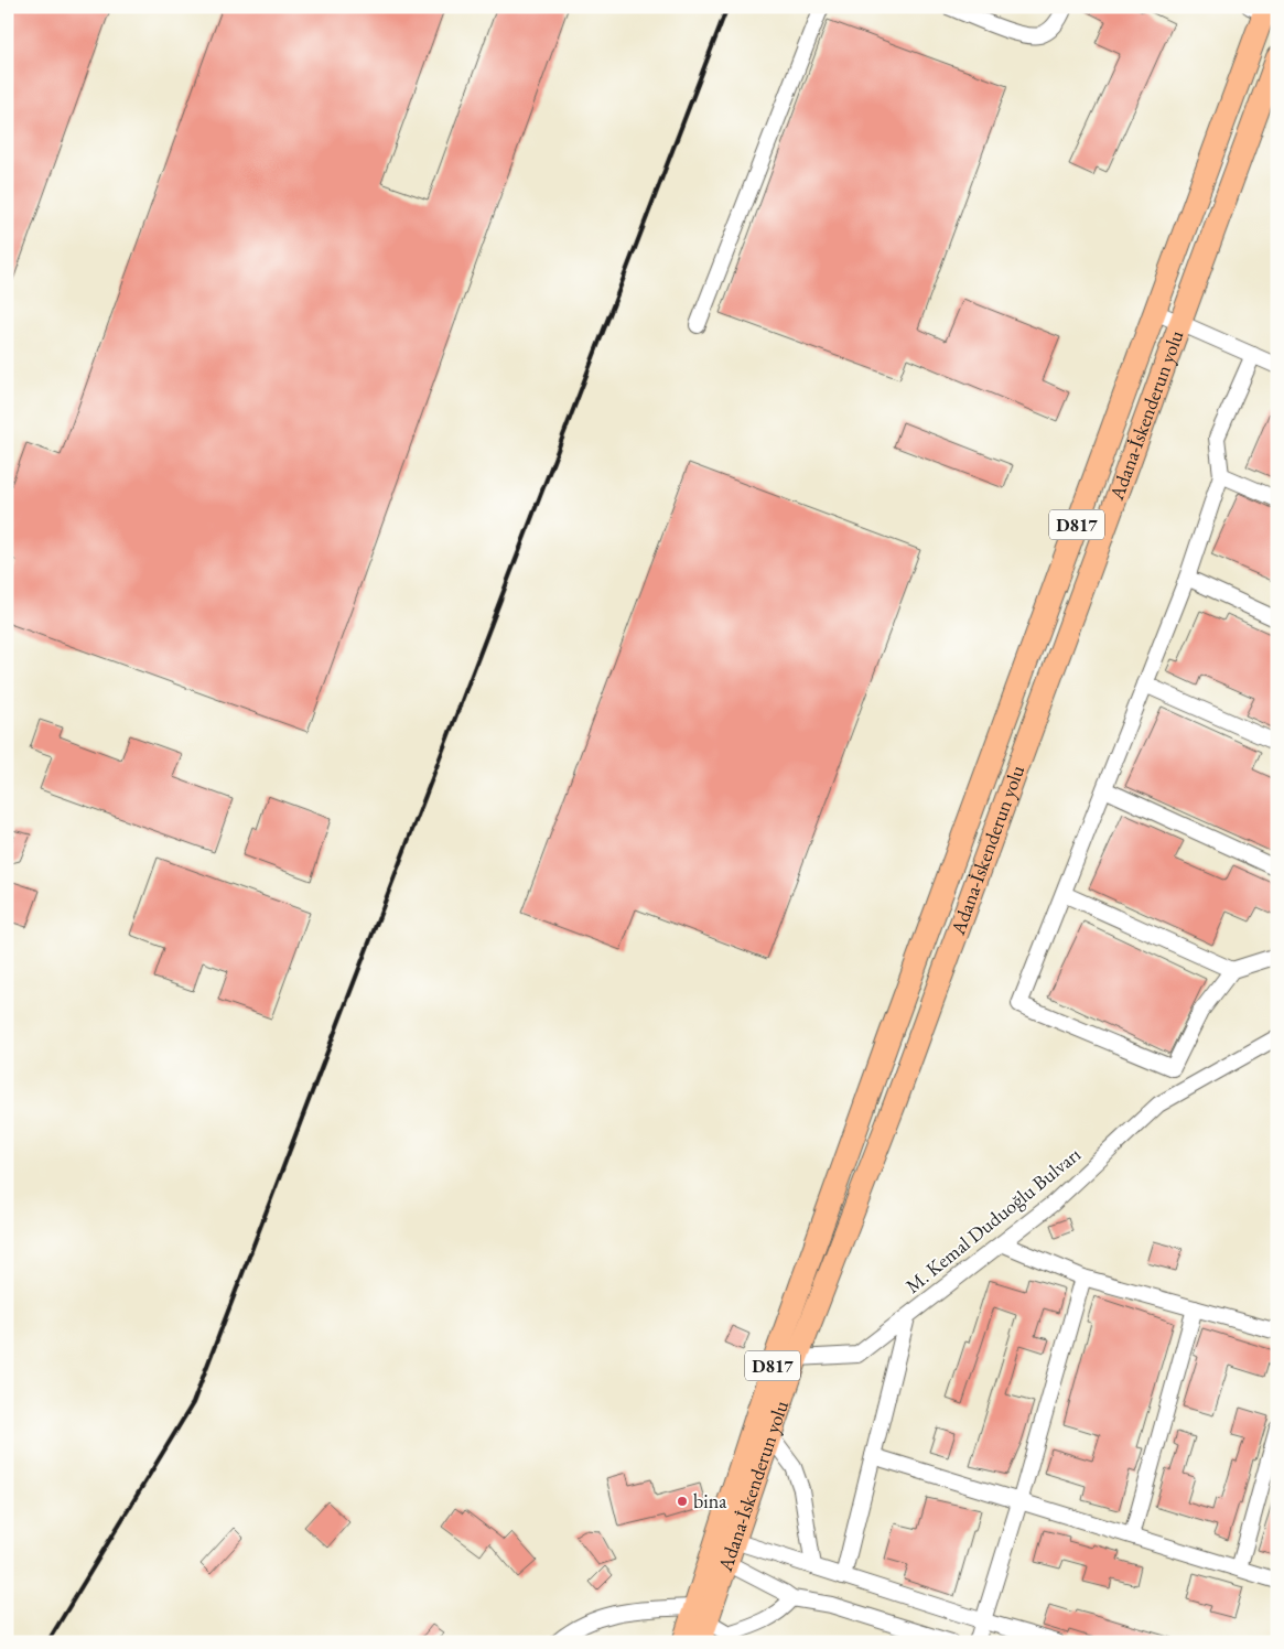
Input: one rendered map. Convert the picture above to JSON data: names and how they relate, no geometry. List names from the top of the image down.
{
  "streets": {
    "highway": ["Adana-İskenderun yolu", "D817"],
    "street": ["M. Kemal Duduoğlu Bulvarı"]
  },
  "crossings": [
    ["Adana-İskenderun yolu", "D817"],
    ["Adana-İskenderun yolu", "M. Kemal Duduoğlu Bulvarı"],
    ["D817", "M. Kemal Duduoğlu Bulvarı"]
  ],
  "places": ["bina"]
}
